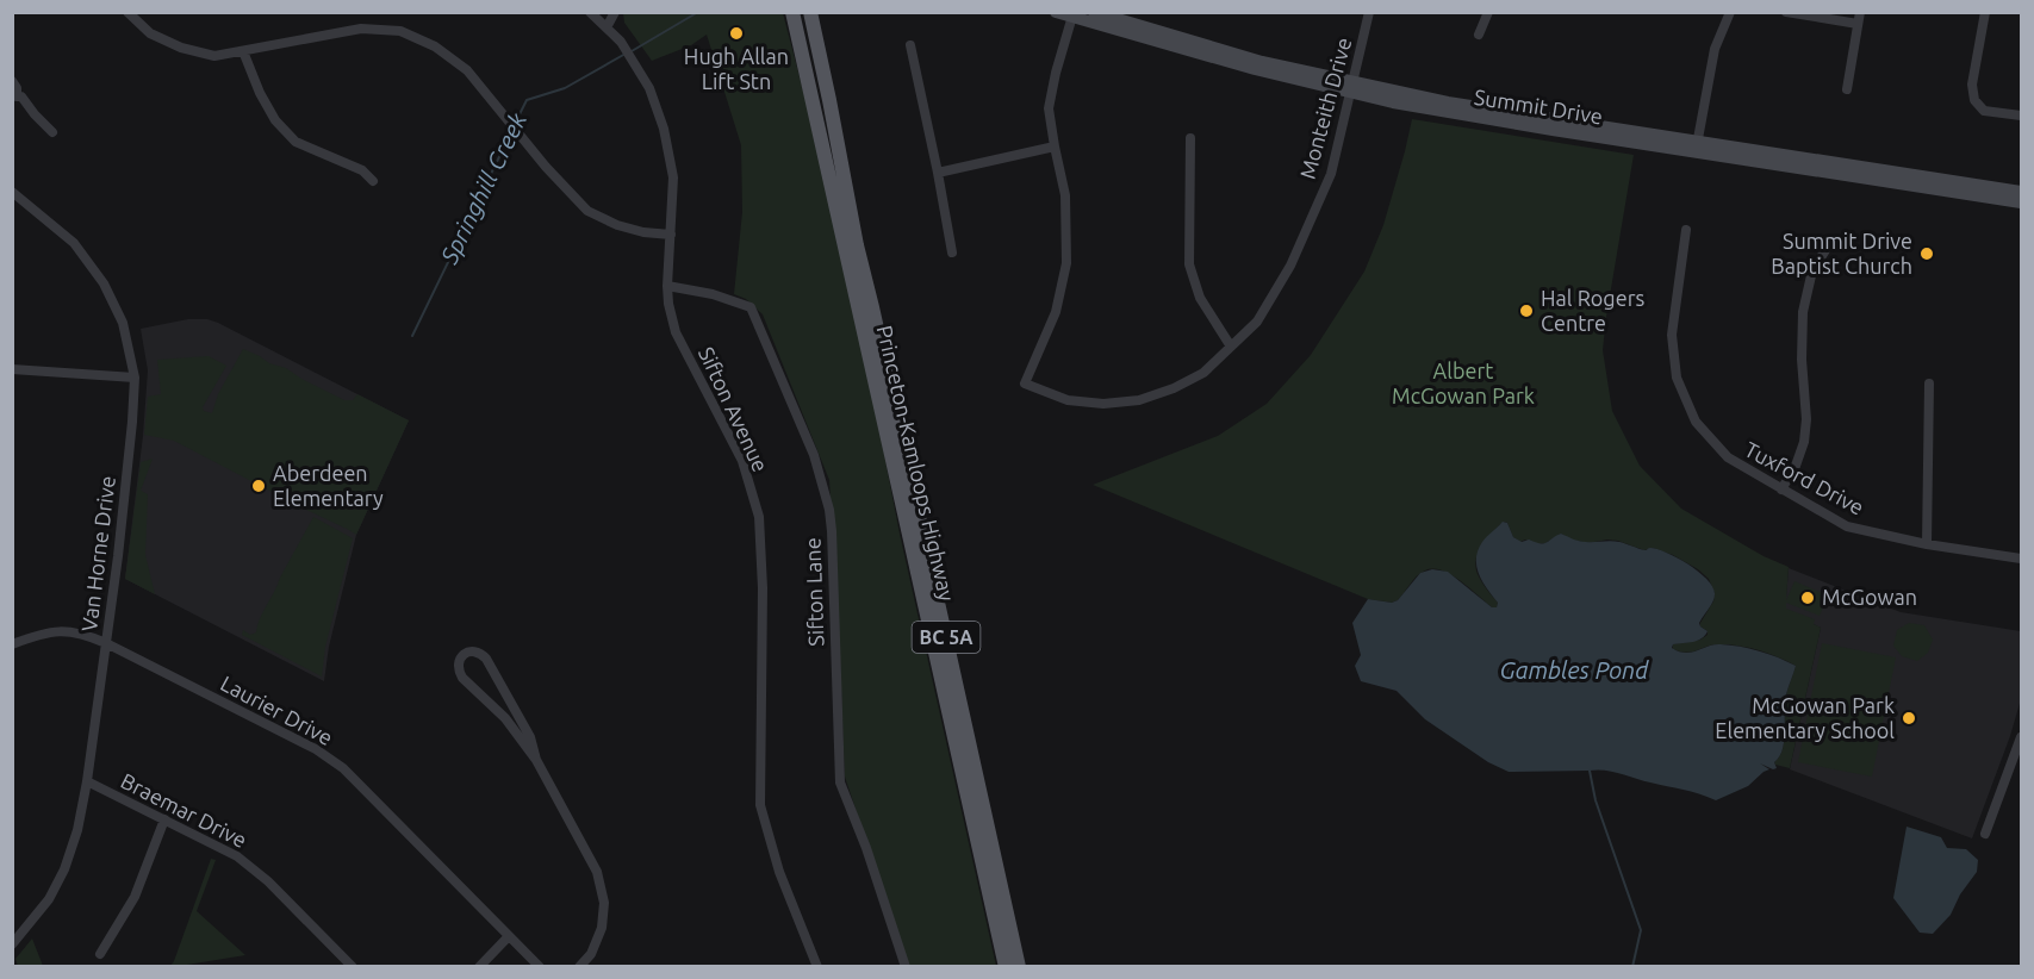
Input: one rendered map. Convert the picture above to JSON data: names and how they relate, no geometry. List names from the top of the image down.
{
  "streets": {
    "main road": ["Summit Drive", "Princeton-Kamloops Highway", "BC 5A"],
    "street": [
      "Monteith Drive",
      "Sifton Avenue",
      "Tuxford Drive",
      "Van Horne Drive",
      "Sifton Lane",
      "Laurier Drive",
      "Braemar Drive"
    ]
  },
  "crossings": [
    ["Summit Drive", "Monteith Drive"],
    ["Sifton Avenue", "Sifton Lane"],
    ["Van Horne Drive", "Laurier Drive"],
    ["Van Horne Drive", "Braemar Drive"]
  ],
  "water": ["Springhill Creek", "Gambles Pond"],
  "parks": ["Albert McGowan Park"],
  "places": [
    "Hugh Allan Lift Stn",
    "Summit Drive Baptist Church",
    "Hal Rogers Centre",
    "Aberdeen Elementary",
    "McGowan",
    "McGowan Park Elementary School"
  ]
}
